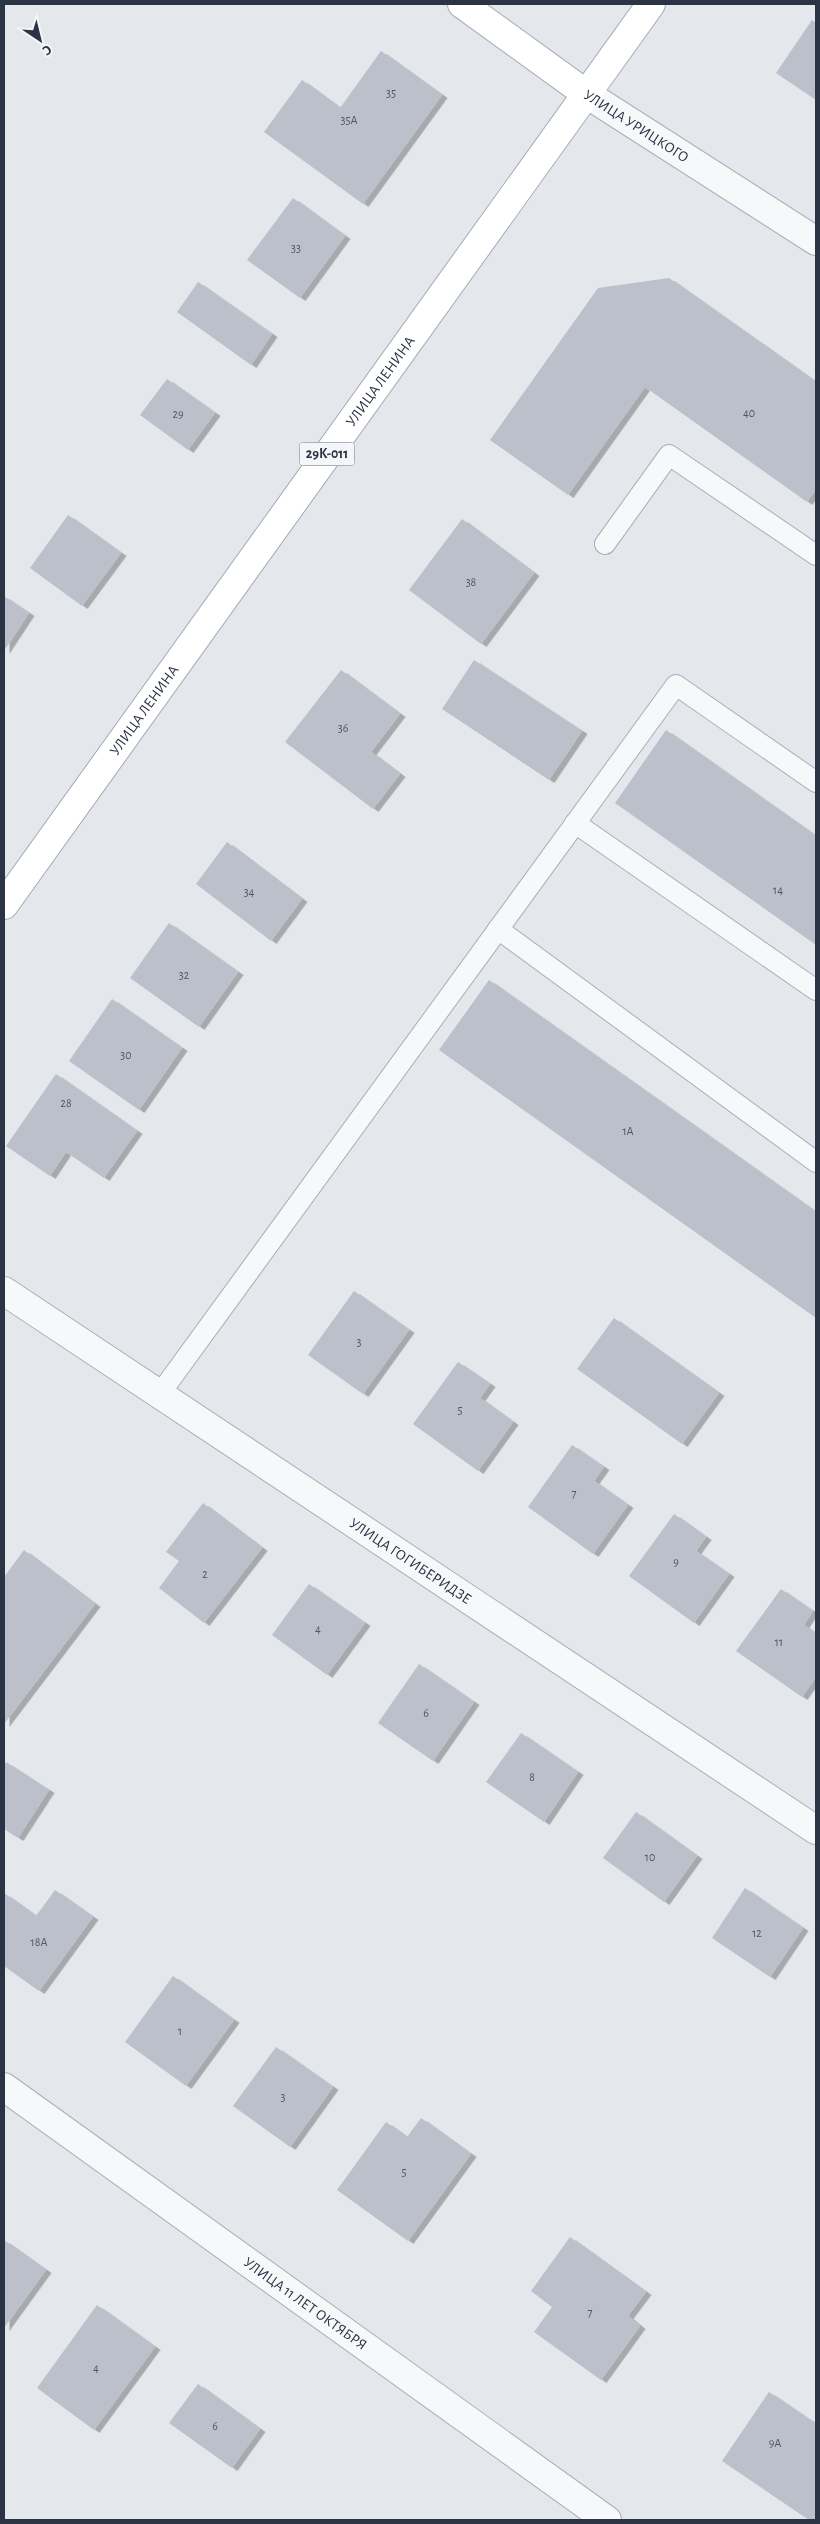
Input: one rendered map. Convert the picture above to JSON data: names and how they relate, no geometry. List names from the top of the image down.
{
  "streets": {
    "main road": ["УЛИЦА УРИЦКОГО", "УЛИЦА ЛЕНИНА", "29К-011"],
    "street": ["УЛИЦА ГОГИБЕРИДЗЕ", "УЛИЦА 11 ЛЕТ ОКТЯБРЯ"]
  },
  "crossings": [
    ["УЛИЦА УРИЦКОГО", "УЛИЦА ЛЕНИНА"]
  ],
  "house_numbers": [
    "35",
    "35А",
    "33",
    "40",
    "29",
    "38",
    "36",
    "14",
    "34",
    "32",
    "30",
    "28",
    "1А",
    "3",
    "5",
    "7",
    "9",
    "2",
    "4",
    "11",
    "6",
    "8",
    "10",
    "12",
    "18А",
    "1",
    "3",
    "5",
    "7",
    "4",
    "6",
    "9А"
  ],
  "north": "bottom right"
}
